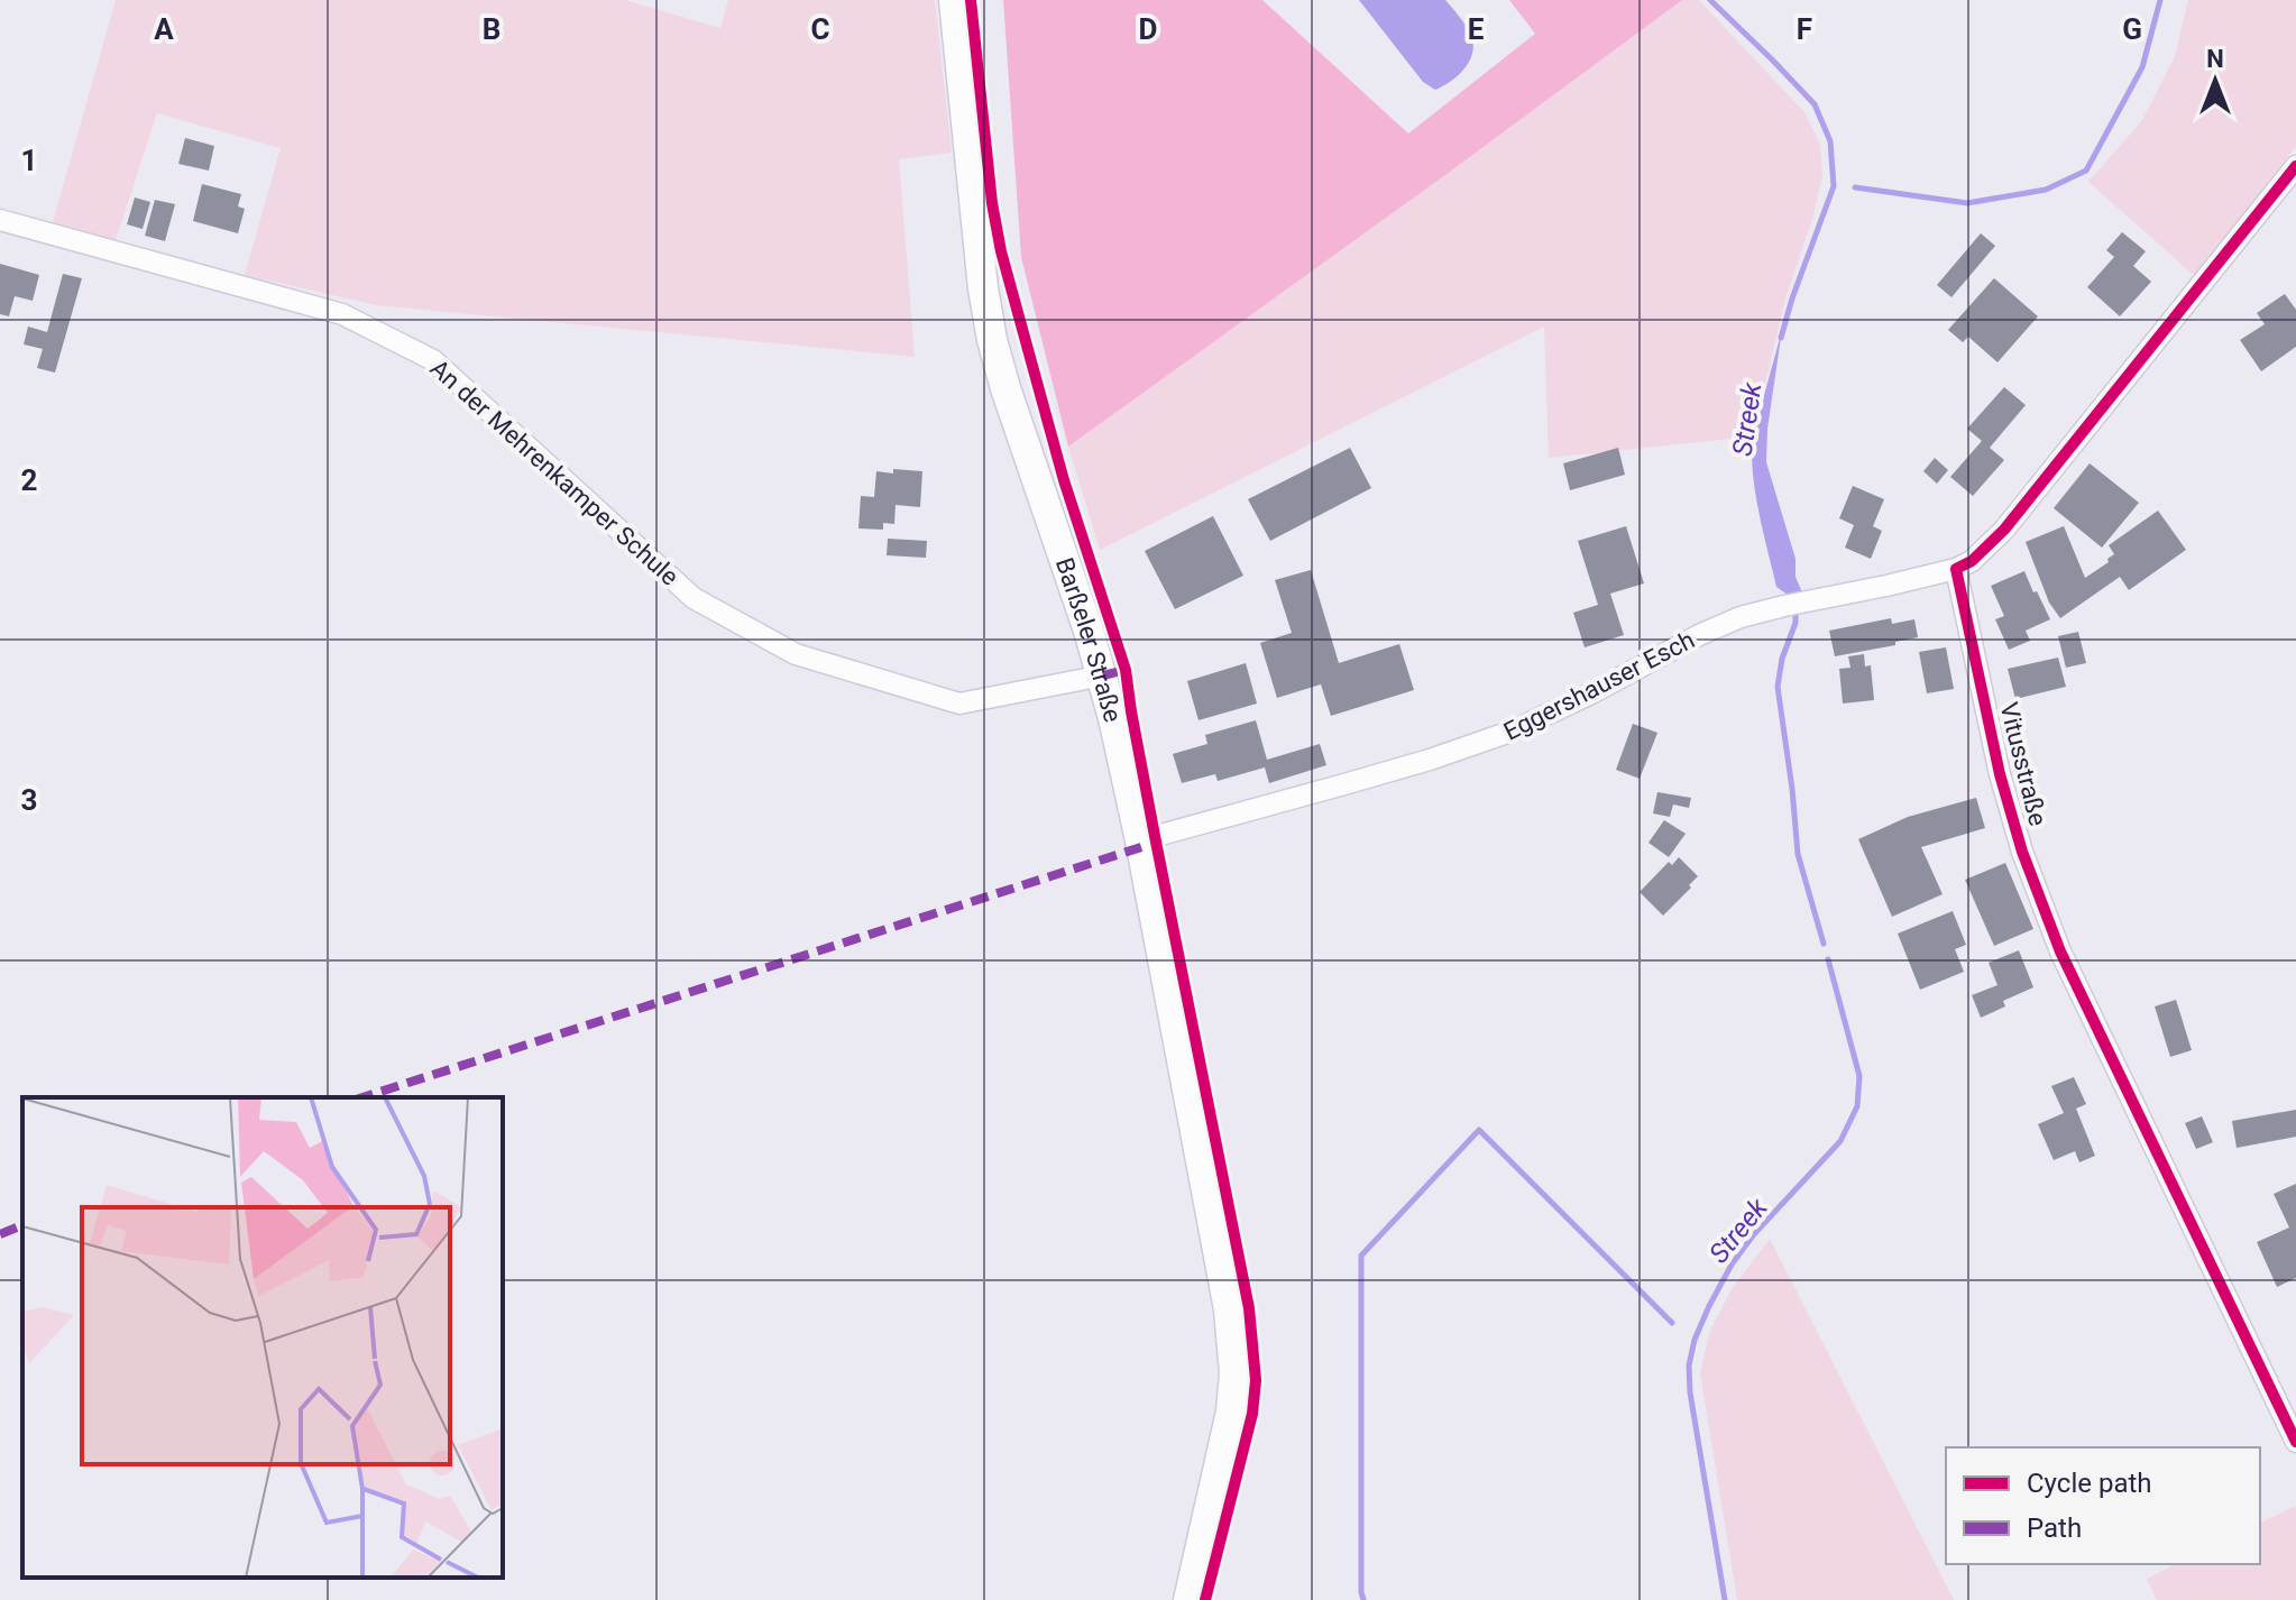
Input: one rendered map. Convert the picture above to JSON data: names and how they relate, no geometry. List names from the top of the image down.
{
  "streets": {
    "main road": ["Barßeler Straße"],
    "street": ["An der Mehrenkamper Schule", "Eggershauser Esch", "Vitusstraße"]
  },
  "crossings": [
    ["An der Mehrenkamper Schule", "Barßeler Straße"],
    ["Barßeler Straße", "Eggershauser Esch"],
    ["Eggershauser Esch", "Vitusstraße"]
  ],
  "water": ["Streek"],
  "legend": ["Cycle path", "Path"],
  "north": "top",
  "grid": {
    "columns": [
      "A",
      "B",
      "C",
      "D",
      "E",
      "F",
      "G"
    ],
    "rows": ["1", "2", "3"]
  }
}
